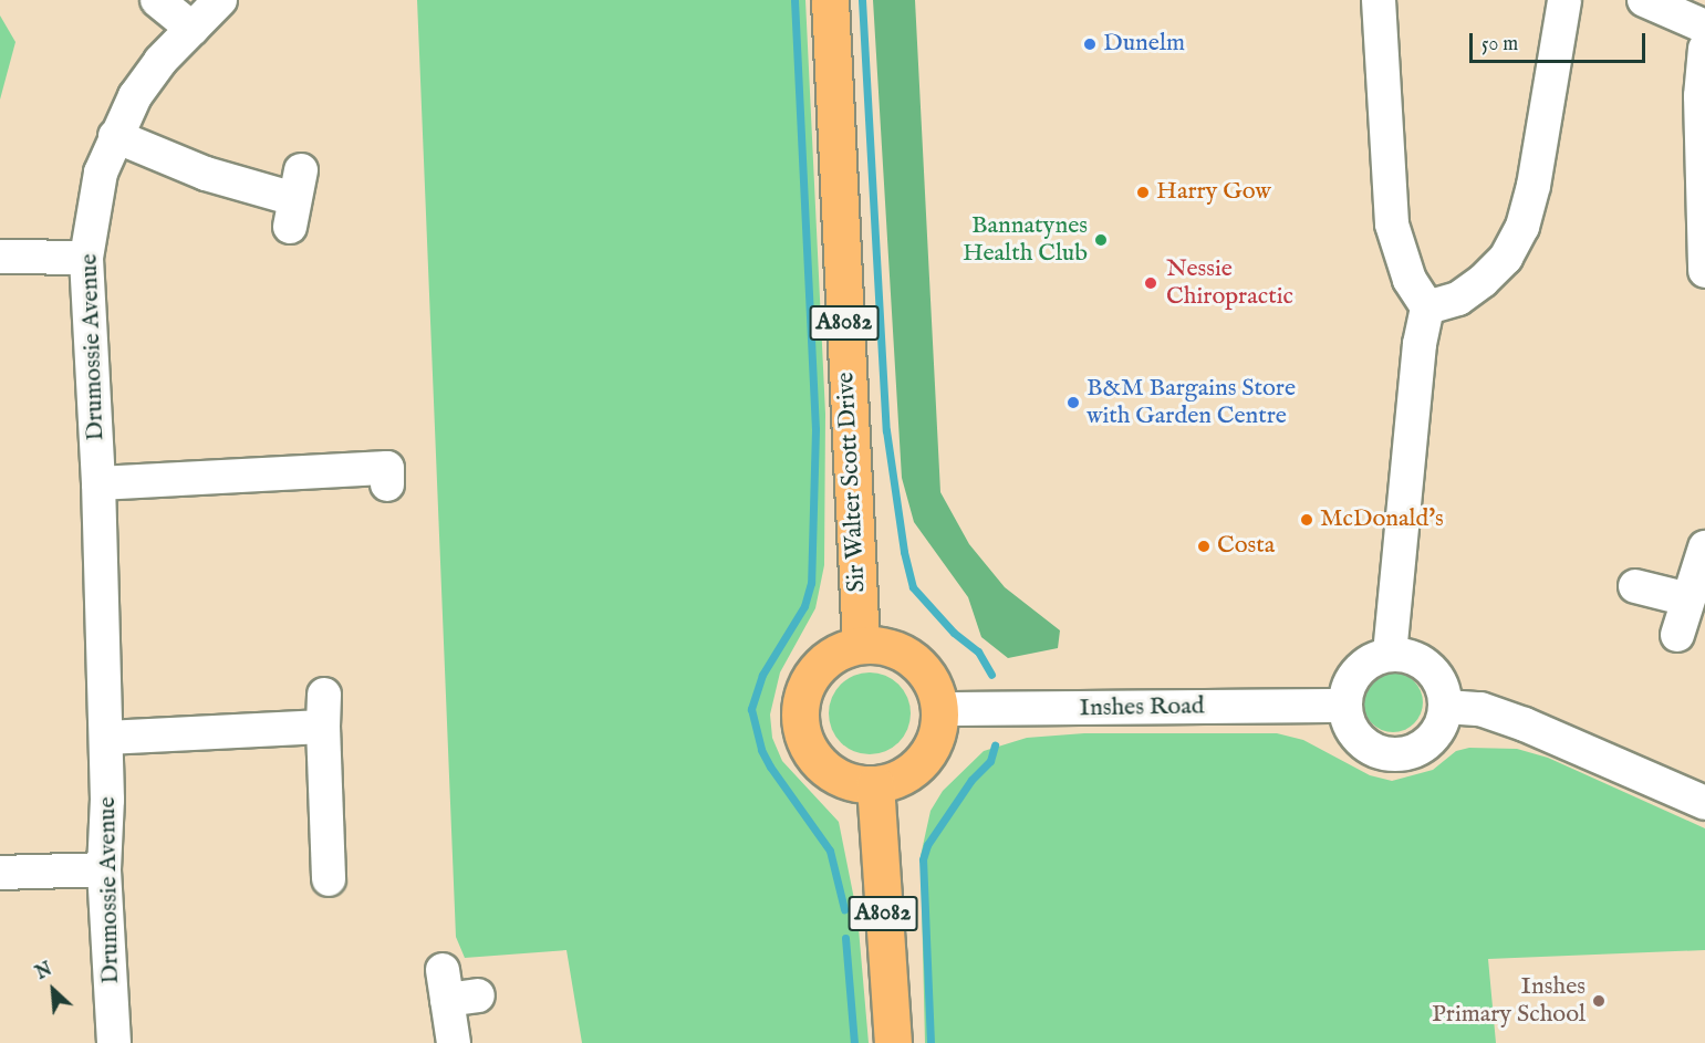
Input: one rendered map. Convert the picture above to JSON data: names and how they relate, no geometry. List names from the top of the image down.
{
  "streets": {
    "main road": ["A8082", "Sir Walter Scott Drive"],
    "street": ["Drumossie Avenue", "Inshes Road"]
  },
  "crossings": [
    ["A8082", "Sir Walter Scott Drive"],
    ["A8082", "Inshes Road"],
    ["Sir Walter Scott Drive", "Inshes Road"]
  ],
  "places": [
    "Dunelm",
    "Harry Gow",
    "Bannatynes Health Club",
    "Nessie Chiropractic",
    "B&M Bargains Store with Garden Centre",
    "McDonald's",
    "Costa",
    "Inshes Primary School"
  ],
  "scale_bar": "50 m",
  "north": "top left"
}
